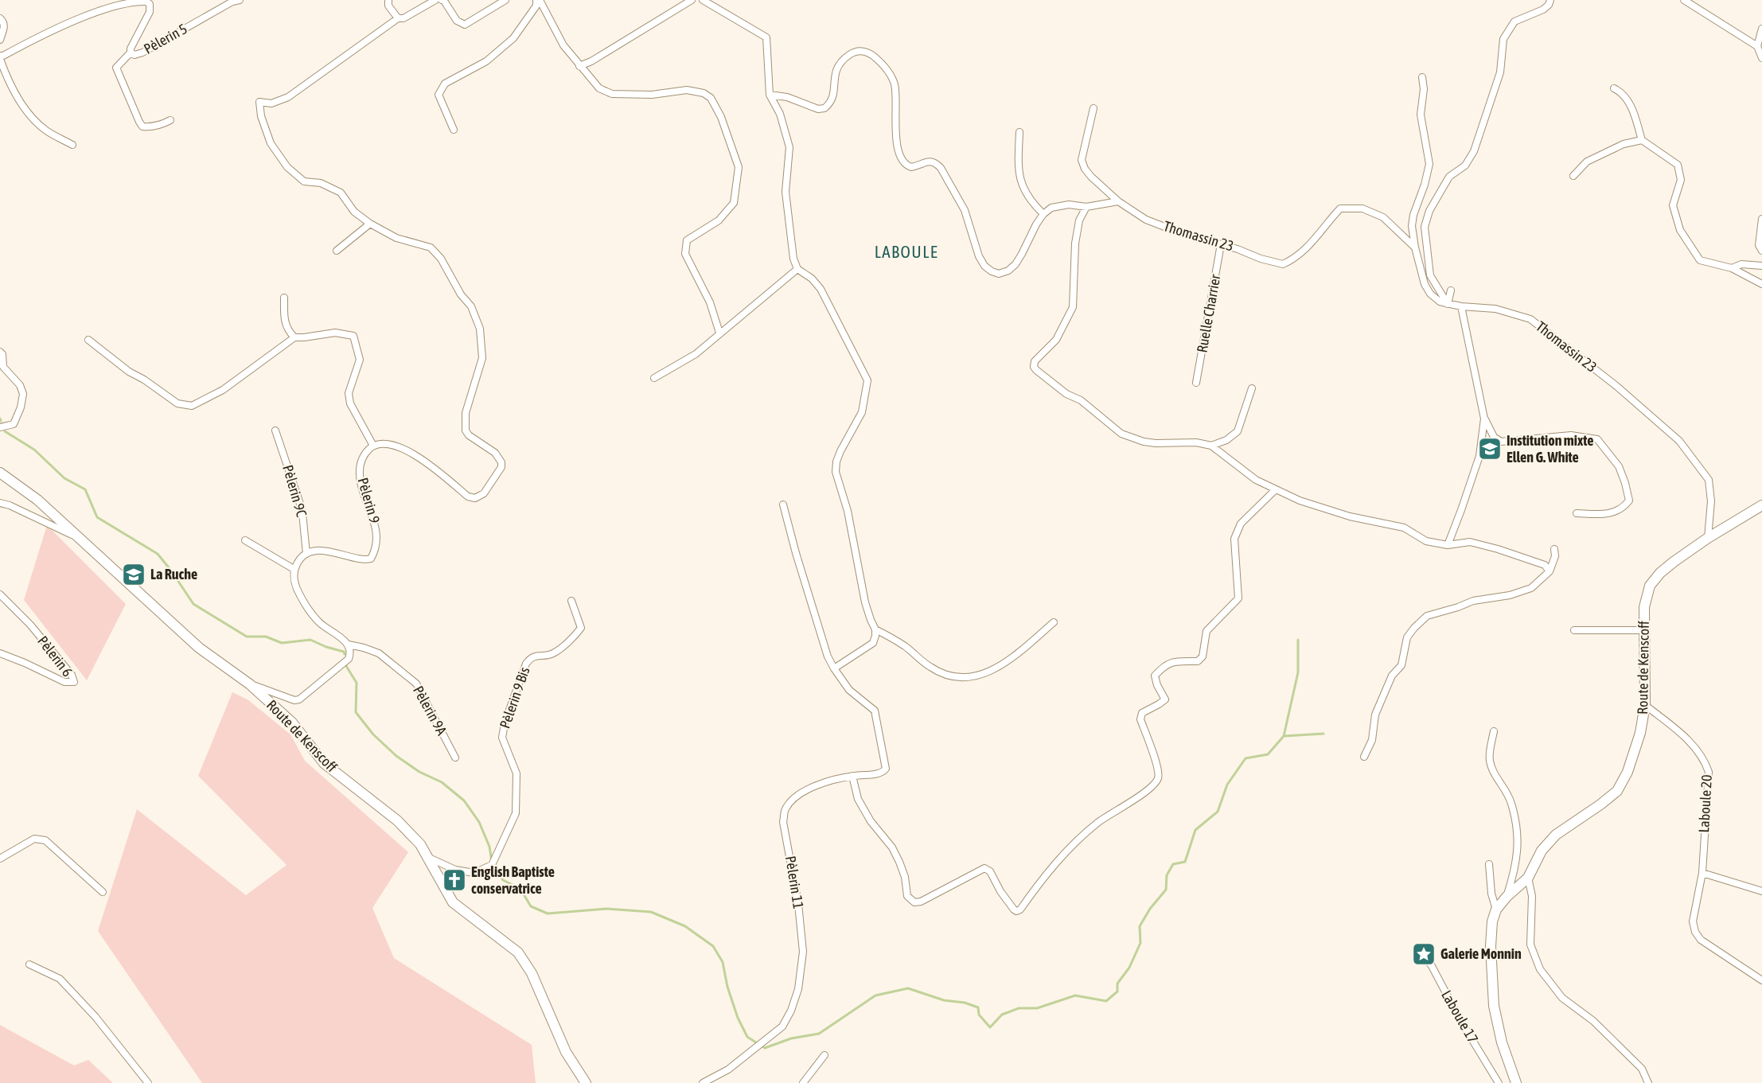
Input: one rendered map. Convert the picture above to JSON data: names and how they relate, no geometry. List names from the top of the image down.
{
  "streets": {
    "main road": ["Route de Kenscoff"],
    "street": [
      "Pèlerin 5",
      "Thomassin 23",
      "Ruelle Charrier",
      "Pèlerin 9C",
      "Pèlerin 9",
      "Pèlerin 6",
      "Pèlerin 9 Bis",
      "Pèlerin 9A",
      "Laboule 20",
      "Pèlerin 11",
      "Laboule 17"
    ]
  },
  "crossings": [
    ["Thomassin 23", "Ruelle Charrier"],
    ["Thomassin 23", "Route de Kenscoff"],
    ["Pèlerin 9C", "Pèlerin 9"],
    ["Route de Kenscoff", "Pèlerin 9 Bis"],
    ["Route de Kenscoff", "Laboule 20"]
  ],
  "districts": ["LABOULE"],
  "places": {
    "school or university": ["Institution mixte Ellen G. White", "La Ruche"],
    "church": ["English Baptiste conservatrice"],
    "place": ["Galerie Monnin"]
  }
}
